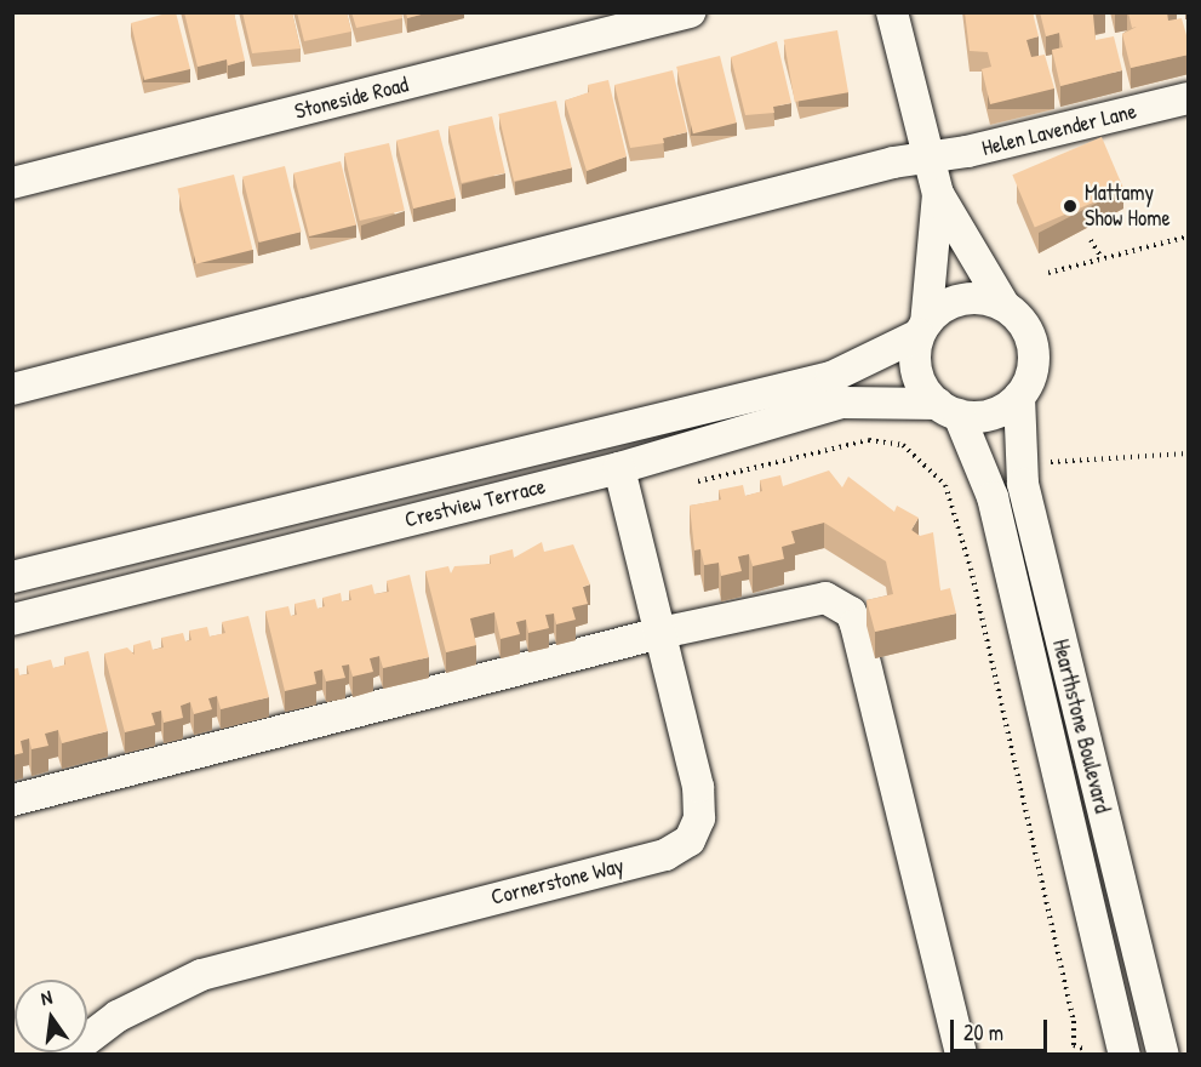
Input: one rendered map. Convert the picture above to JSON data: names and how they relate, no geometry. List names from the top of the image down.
{
  "streets": {
    "street": [
      "Stoneside Road",
      "Helen Lavender Lane",
      "Crestview Terrace",
      "Hearthstone Boulevard",
      "Cornerstone Way"
    ]
  },
  "crossings": [
    ["Crestview Terrace", "Hearthstone Boulevard"],
    ["Crestview Terrace", "Cornerstone Way"]
  ],
  "places": ["Mattamy Show Home"],
  "scale_bar": "20 m",
  "north": "top"
}
